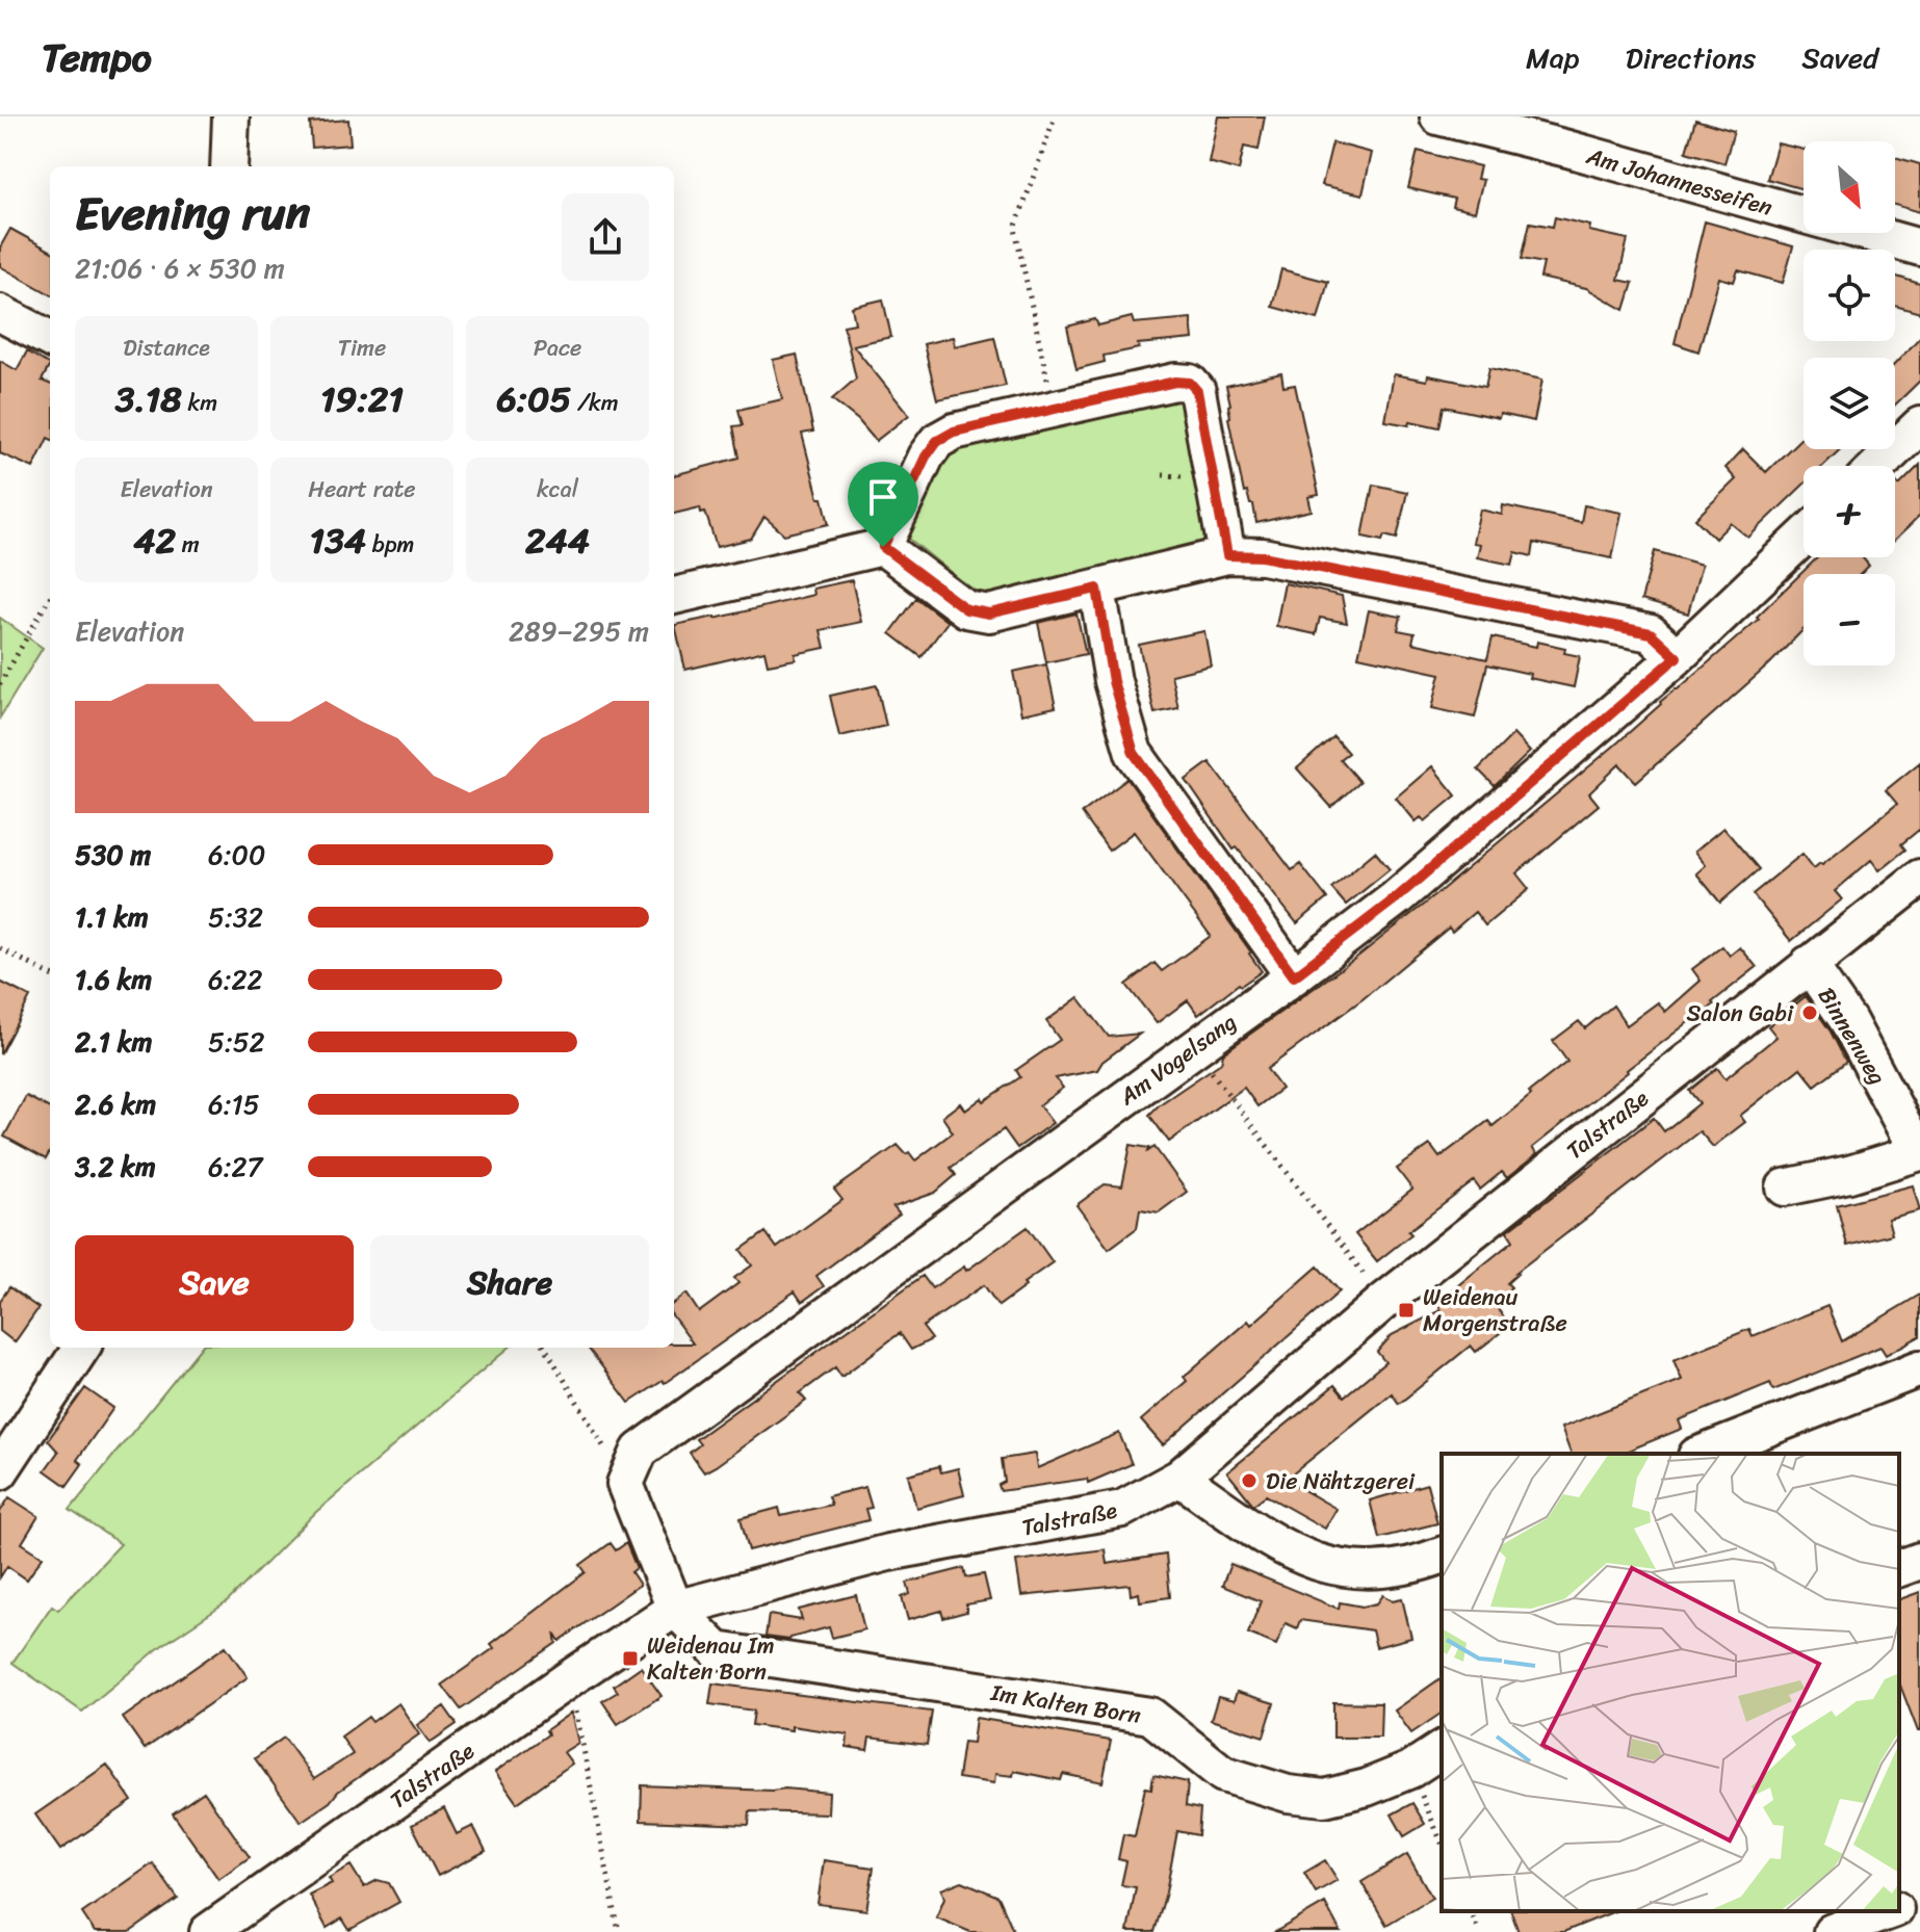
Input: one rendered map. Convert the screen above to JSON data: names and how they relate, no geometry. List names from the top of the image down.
{
  "streets": {
    "street": [
      "Am Johannesseifen",
      "Binnenweg",
      "Am Vogelsang",
      "Talstraße",
      "Im Kalten Born"
    ]
  },
  "crossings": [
    ["Binnenweg", "Talstraße"],
    ["Talstraße", "Im Kalten Born"]
  ],
  "places": {
    "other": ["Salon Gabi", "Die Nähtzgerei"],
    "transit": ["Weidenau Morgenstraße", "Weidenau Im Kalten Born"]
  },
  "north": "bottom right",
  "page": {
    "header": "Tempo",
    "nav": ["Map", "Directions", "Saved"],
    "map_buttons": ["+", "−"],
    "heading": ["Evening run", "21:06 · 6 × 530 m"],
    "stats": [
      ["Distance", "3.18 km"],
      ["Time", "19:21"],
      ["Pace", "6:05 /km"],
      ["Elevation", "42 m"],
      ["Heart rate", "134 bpm"],
      ["kcal", "244"]
    ],
    "chart": ["Elevation", "289–295 m"],
    "list": [
      {
        "name": "530 m",
        "note": "6:00"
      },
      {
        "name": "1.1 km",
        "note": "5:32"
      },
      {
        "name": "1.6 km",
        "note": "6:22"
      },
      {
        "name": "2.1 km",
        "note": "5:52"
      },
      {
        "name": "2.6 km",
        "note": "6:15"
      },
      {
        "name": "3.2 km",
        "note": "6:27"
      }
    ],
    "buttons": ["Save", "Share"]
  }
}
